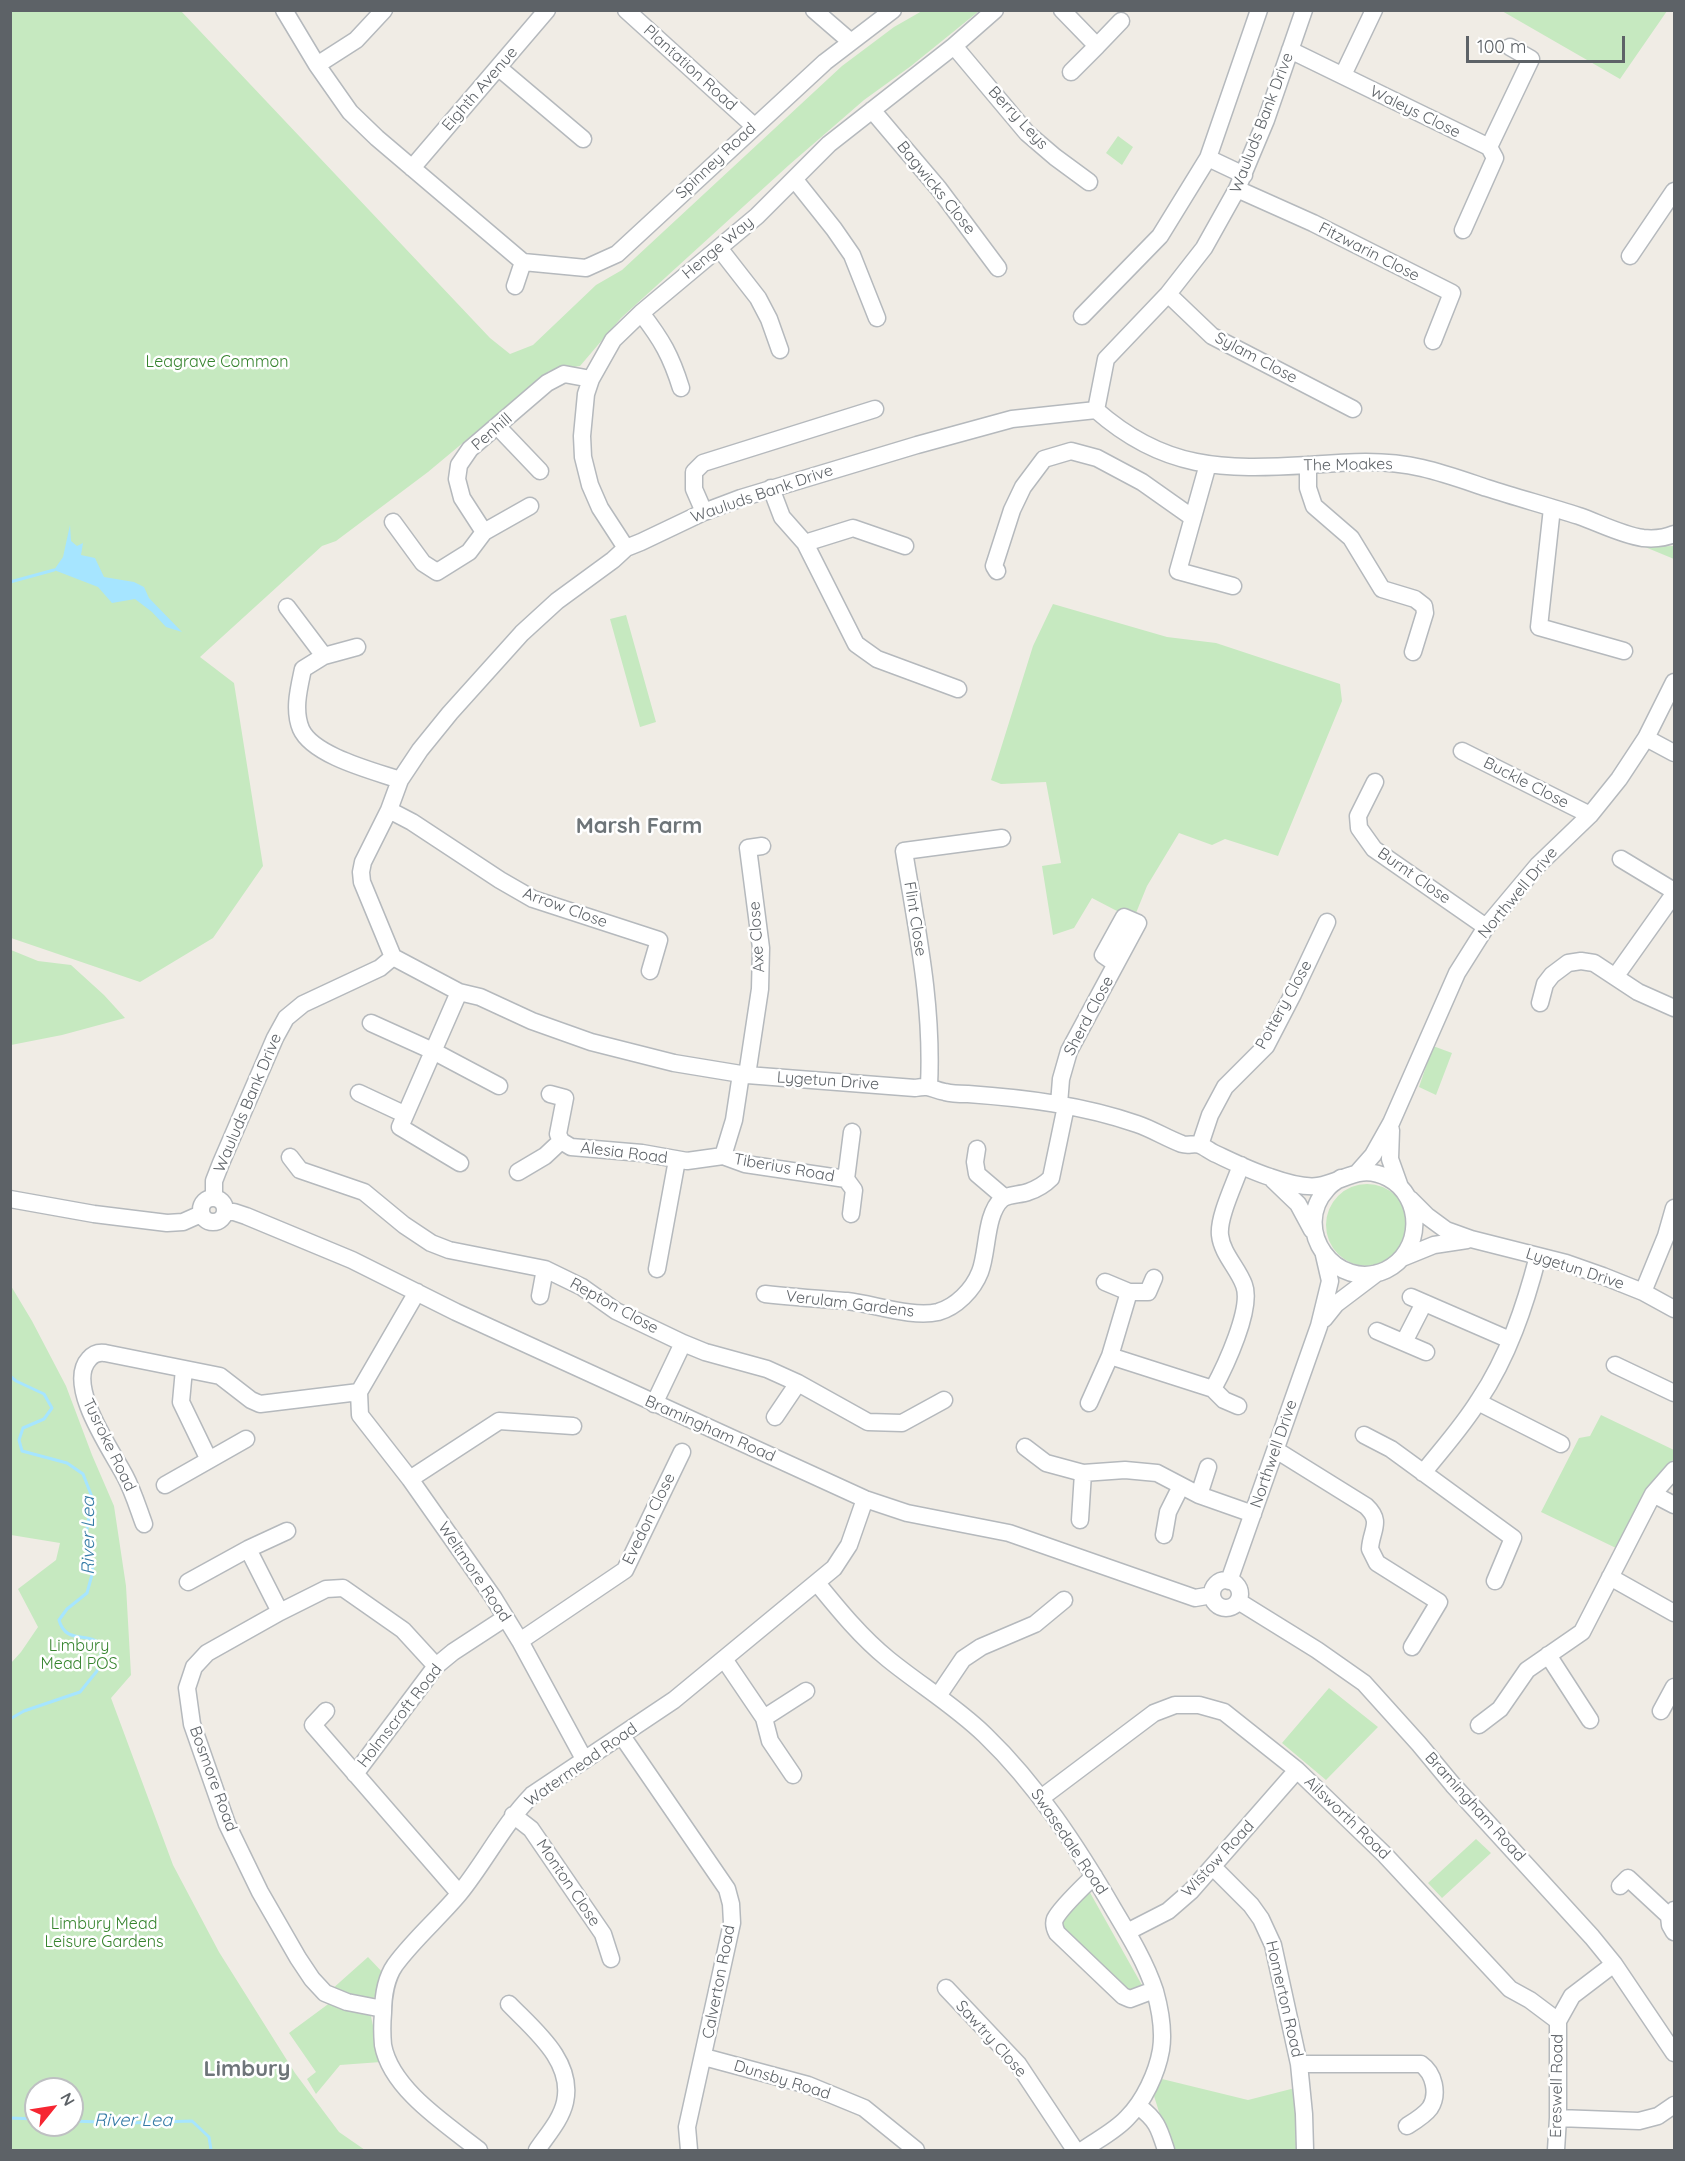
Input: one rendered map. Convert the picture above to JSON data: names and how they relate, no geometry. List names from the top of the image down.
{
  "streets": {
    "street": [
      "Plantation Road",
      "Eighth Avenue",
      "Waleys Close",
      "Berry Leys",
      "Wauluds Bank Drive",
      "Spinney Road",
      "Bagwicks Close",
      "Henge Way",
      "Fitzwarin Close",
      "Sylam Close",
      "Penhill",
      "The Moakes",
      "Buckle Close",
      "Burnt Close",
      "Northwell Drive",
      "Arrow Close",
      "Flint Close",
      "Axe Close",
      "Pottery Close",
      "Sherd Close",
      "Lygetun Drive",
      "Alesia Road",
      "Tiberius Road",
      "Verulam Gardens",
      "Repton Close",
      "Bramingham Road",
      "Tusroke Road",
      "Evedon Close",
      "Weltmore Road",
      "Holmscroft Road",
      "Watermead Road",
      "Bosmore Road",
      "Ailsworth Road",
      "Swasedale Road",
      "Wistow Road",
      "Monton Close",
      "Calverton Road",
      "Homerton Road",
      "Sawtry Close",
      "Dunsby Road",
      "Ereswell Road"
    ]
  },
  "crossings": [
    ["Plantation Road", "Spinney Road"],
    ["Waleys Close", "Wauluds Bank Drive"],
    ["Berry Leys", "Henge Way"],
    ["Wauluds Bank Drive", "Henge Way"],
    ["Wauluds Bank Drive", "Fitzwarin Close"],
    ["Wauluds Bank Drive", "Sylam Close"],
    ["Wauluds Bank Drive", "The Moakes"],
    ["Wauluds Bank Drive", "Arrow Close"],
    ["Wauluds Bank Drive", "Lygetun Drive"],
    ["Wauluds Bank Drive", "Bramingham Road"],
    ["Bagwicks Close", "Henge Way"],
    ["Henge Way", "Penhill"],
    ["Buckle Close", "Northwell Drive"],
    ["Burnt Close", "Northwell Drive"],
    ["Northwell Drive", "Lygetun Drive"],
    ["Northwell Drive", "Bramingham Road"],
    ["Flint Close", "Lygetun Drive"],
    ["Axe Close", "Lygetun Drive"],
    ["Pottery Close", "Lygetun Drive"],
    ["Sherd Close", "Lygetun Drive"],
    ["Alesia Road", "Tiberius Road"],
    ["Bramingham Road", "Watermead Road"],
    ["Evedon Close", "Weltmore Road"],
    ["Weltmore Road", "Holmscroft Road"],
    ["Weltmore Road", "Watermead Road"],
    ["Holmscroft Road", "Watermead Road"],
    ["Holmscroft Road", "Bosmore Road"],
    ["Watermead Road", "Bosmore Road"],
    ["Watermead Road", "Swasedale Road"],
    ["Watermead Road", "Monton Close"],
    ["Watermead Road", "Calverton Road"],
    ["Ailsworth Road", "Swasedale Road"],
    ["Ailsworth Road", "Wistow Road"],
    ["Ailsworth Road", "Ereswell Road"],
    ["Swasedale Road", "Wistow Road"],
    ["Wistow Road", "Homerton Road"],
    ["Calverton Road", "Dunsby Road"]
  ],
  "districts": ["Marsh Farm", "Limbury"],
  "water": ["River Lea"],
  "parks": ["Leagrave Common", "Limbury Mead POS", "Limbury Mead Leisure Gardens"],
  "scale_bar": "100 m",
  "north": "top right"
}
